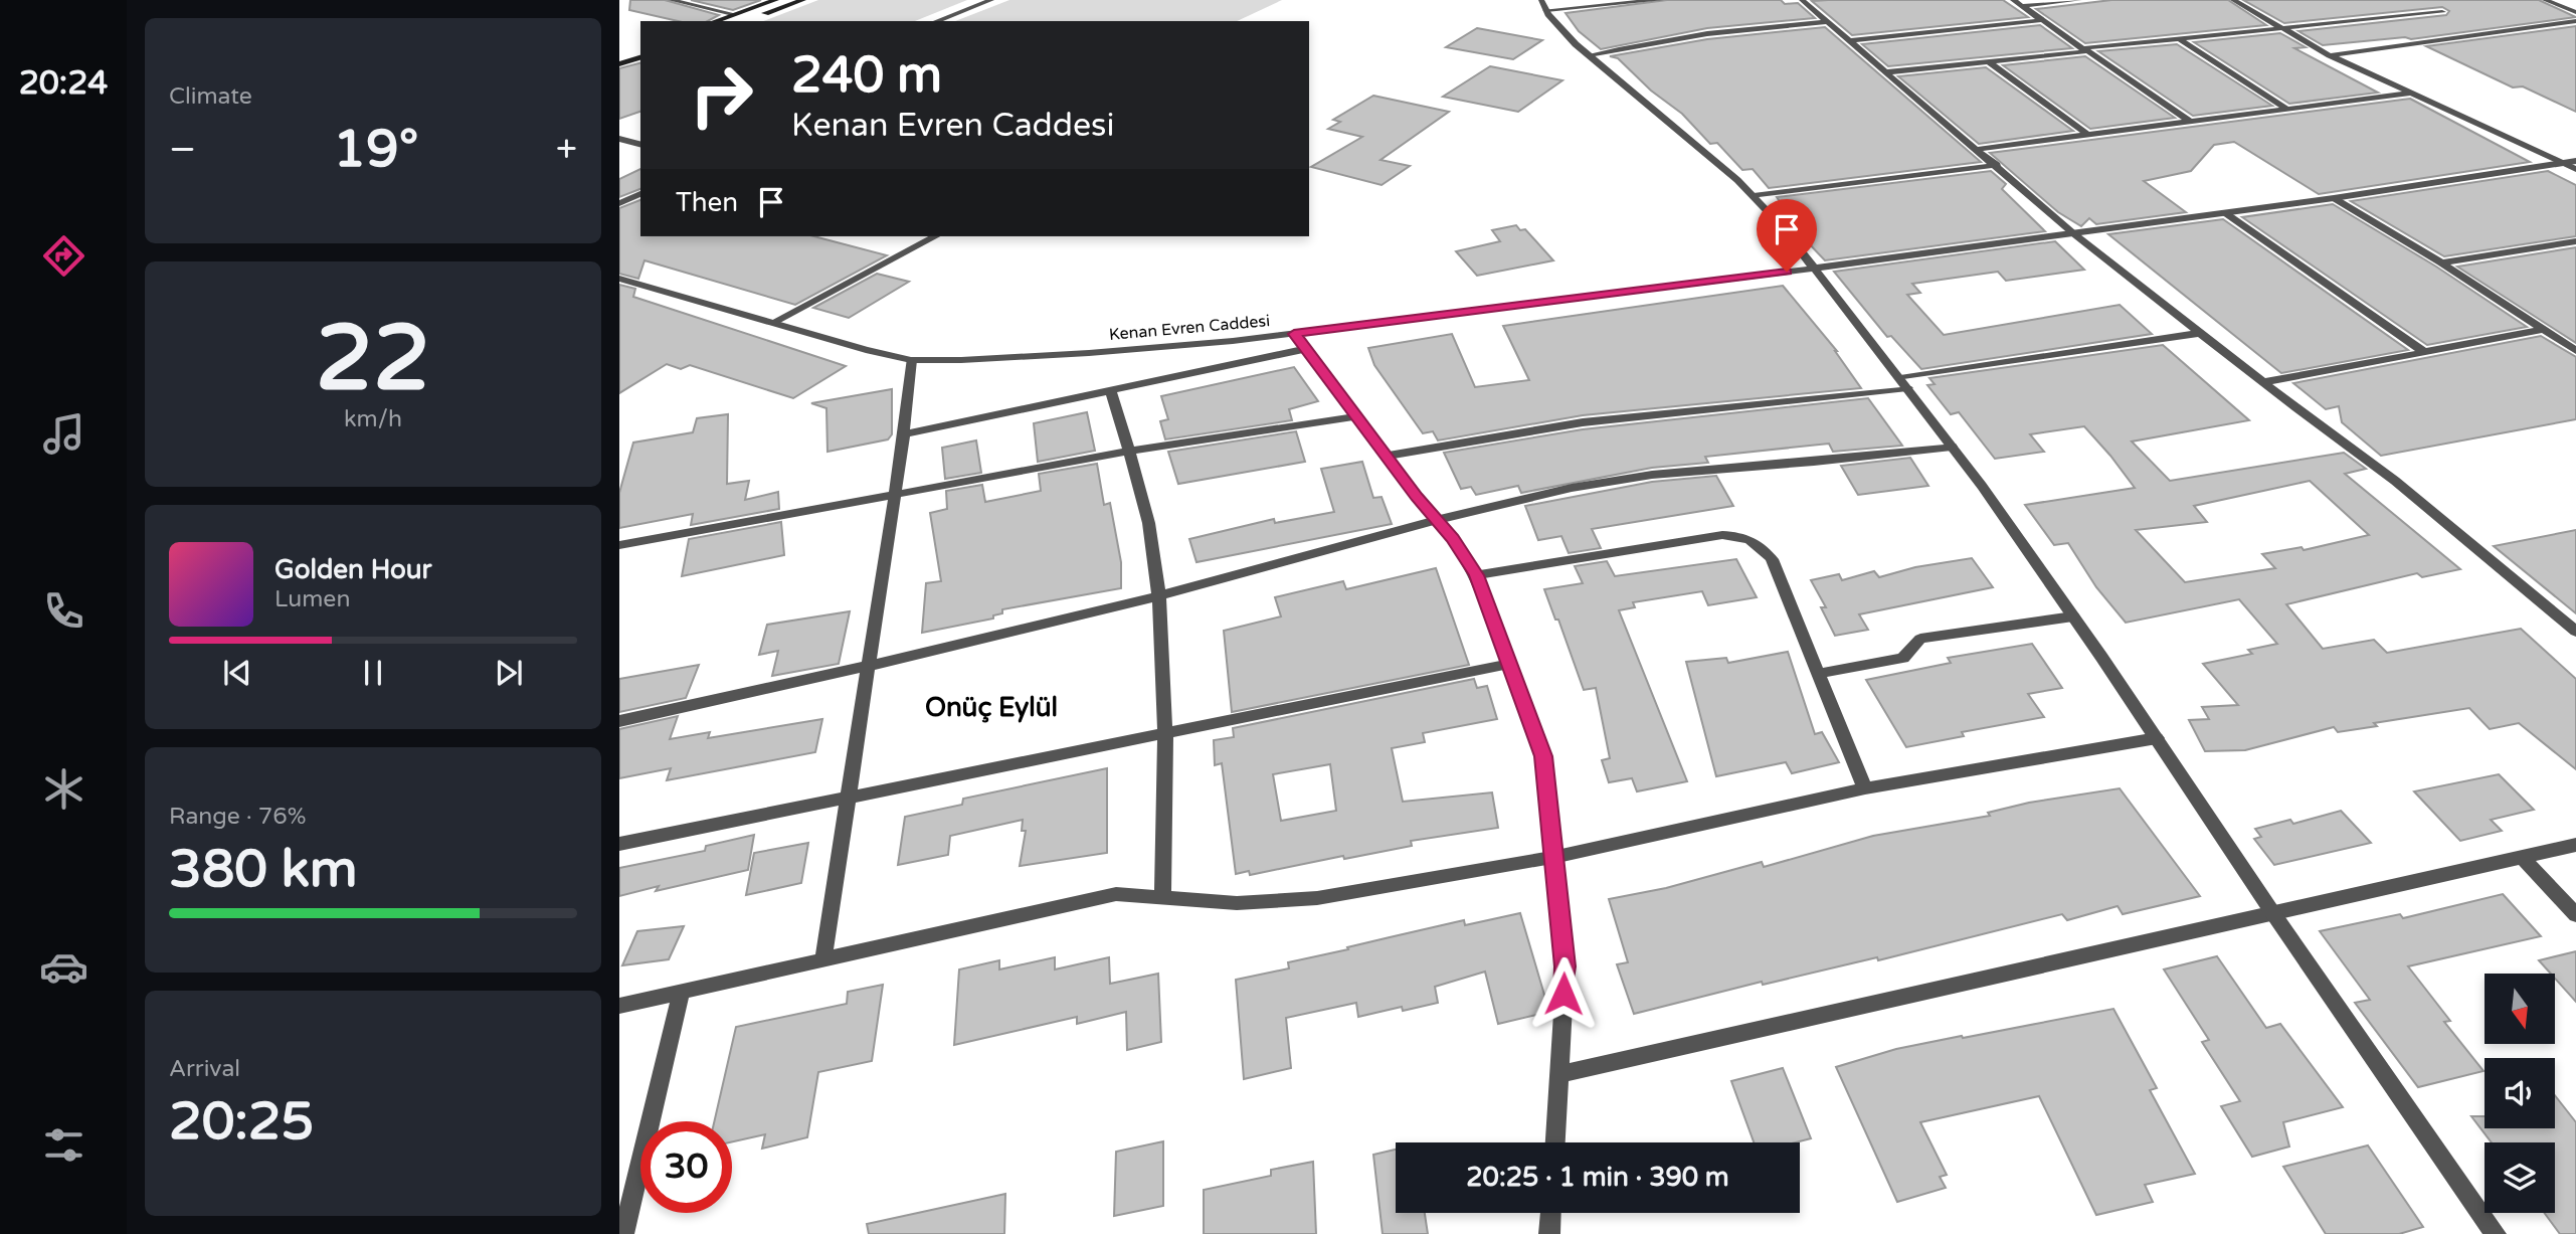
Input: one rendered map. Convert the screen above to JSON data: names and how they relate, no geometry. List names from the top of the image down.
{
  "streets": {
    "street": ["Kenan Evren Caddesi"]
  },
  "districts": ["Onüç Eylül"],
  "north": "bottom",
  "page": {
    "tabs": "20:24",
    "tile": [
      "Climate",
      ["22", "km/h"],
      ["Range · 76%", "380 km"],
      ["Arrival", "20:25"]
    ],
    "turn": ["240 m", "Kenan Evren Caddesi"],
    "heat": ["−", "19°", "+"],
    "then": "Then",
    "song": ["Golden Hour", "Lumen"],
    "limit": "30",
    "trip": "20:25 · 1 min · 390 m"
  }
}
